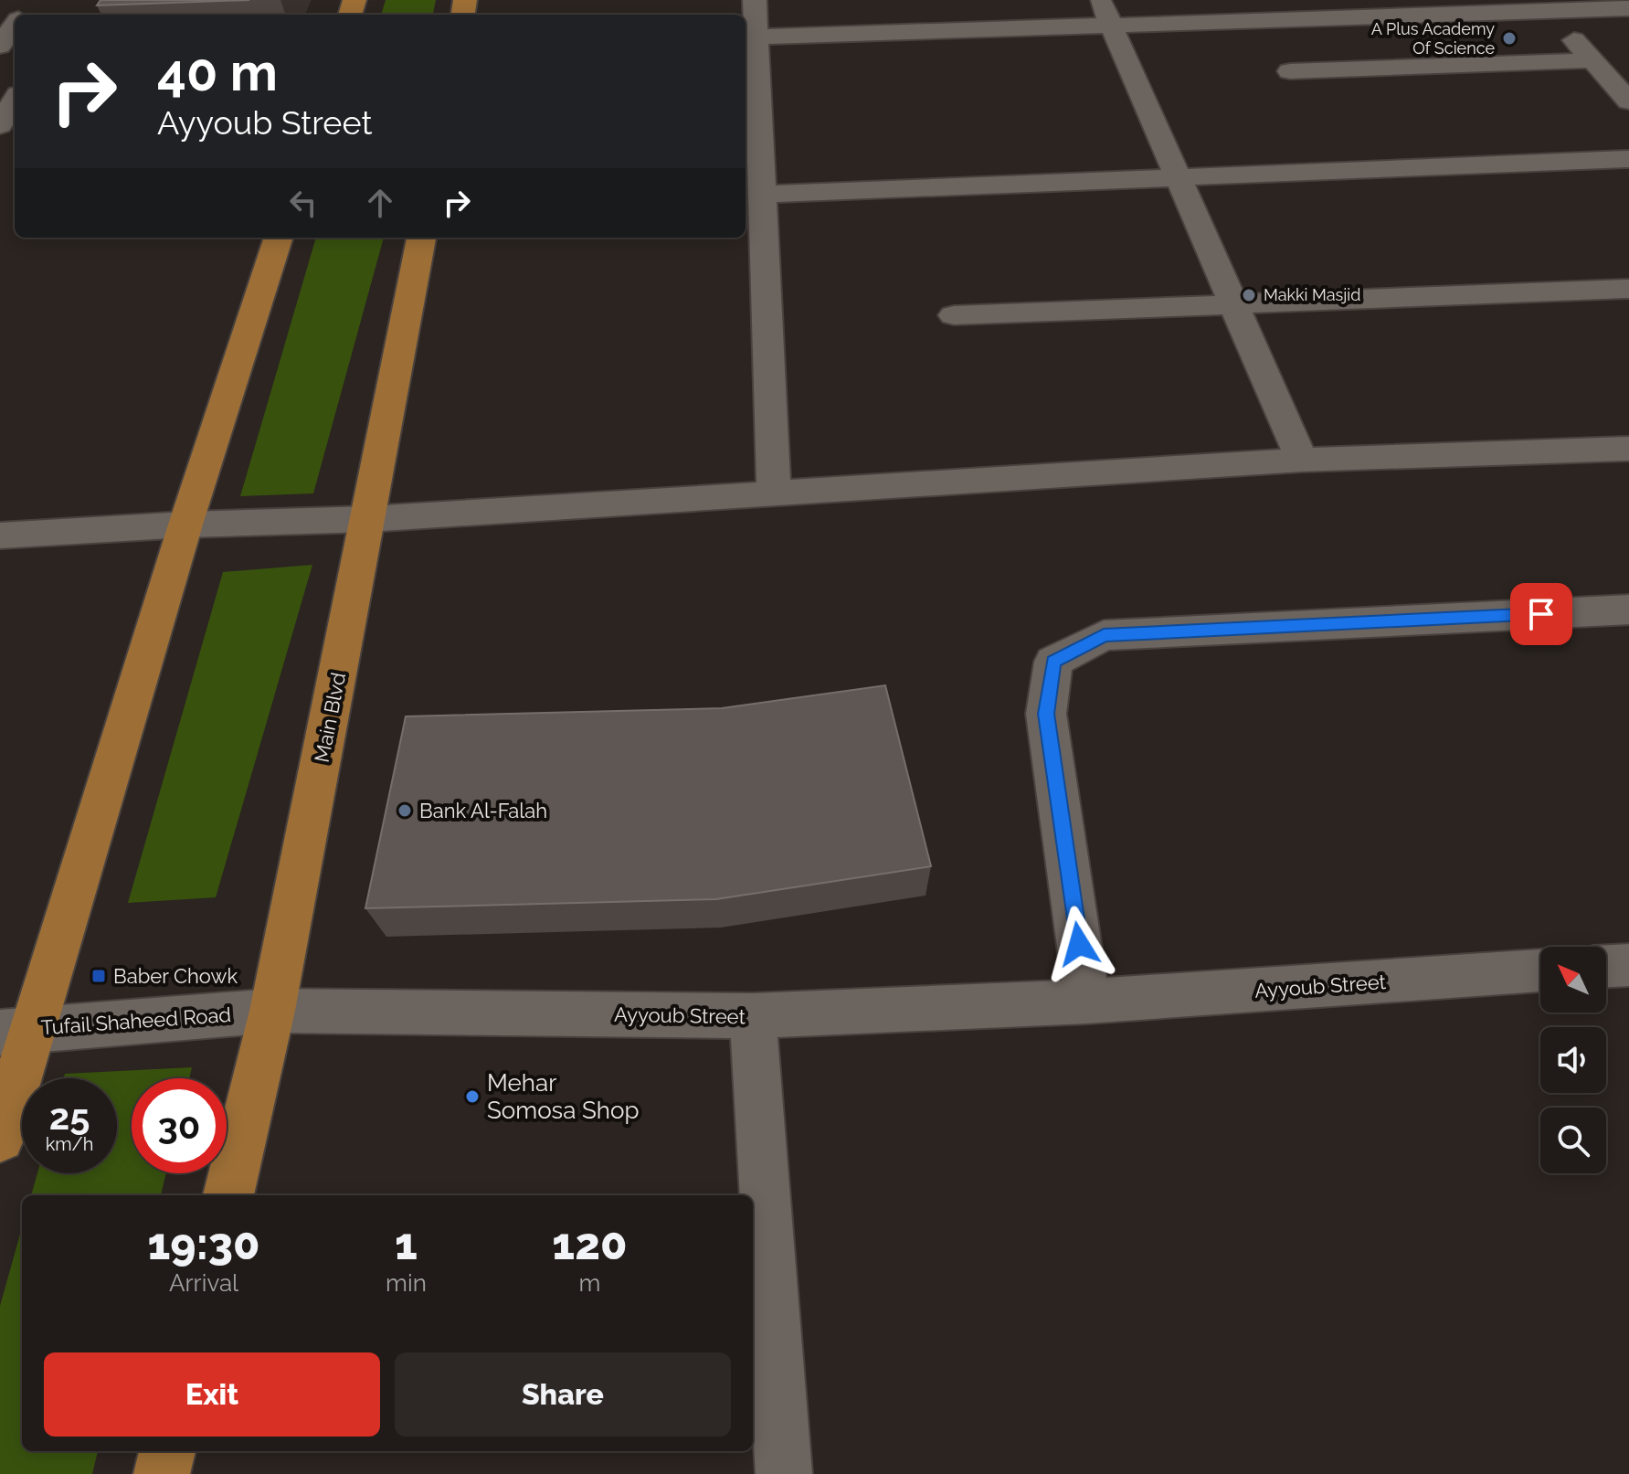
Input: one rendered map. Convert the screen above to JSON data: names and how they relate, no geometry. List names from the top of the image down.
{
  "streets": {
    "main road": ["Main Blvd"],
    "street": ["Ayyoub Street", "Tufail Shaheed Road"]
  },
  "crossings": [
    ["Main Blvd", "Ayyoub Street"],
    ["Main Blvd", "Tufail Shaheed Road"],
    ["Ayyoub Street", "Tufail Shaheed Road"]
  ],
  "places": {
    "other": [
      "A Plus Academy Of Science",
      "Makki Masjid",
      "Bank Al-Falah",
      "Mehar Somosa Shop"
    ],
    "transit": ["Baber Chowk"]
  },
  "north": "top left",
  "page": {
    "turn": ["40 m", "Ayyoub Street"],
    "speed": "25 km/h",
    "limit": "30",
    "eta": [
      "19:30",
      "Arrival",
      "1",
      "min",
      "120",
      "m"
    ],
    "buttons": ["Exit", "Share"]
  }
}
